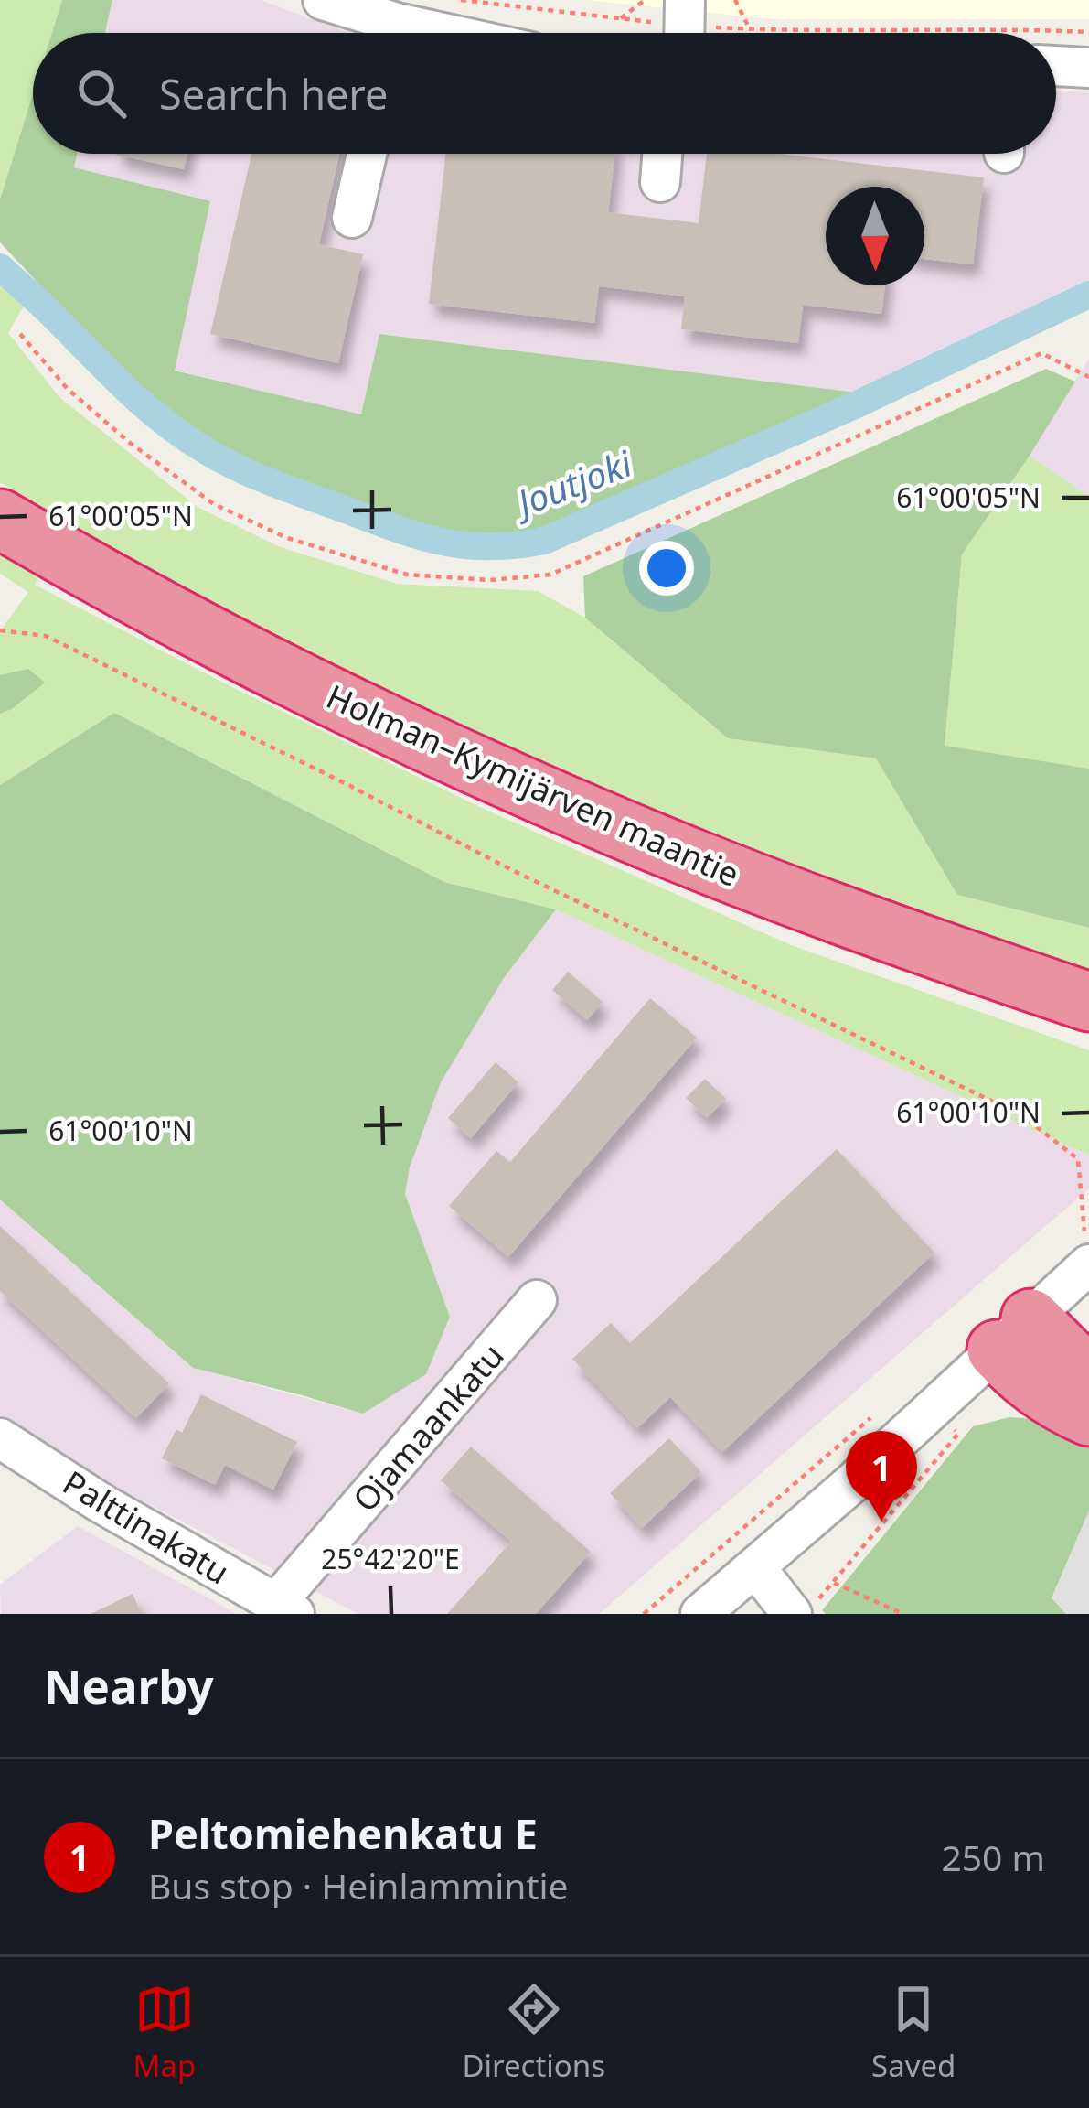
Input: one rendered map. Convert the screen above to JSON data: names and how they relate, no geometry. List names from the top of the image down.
{
  "streets": {
    "highway": ["Holman–Kymijärven maantie"],
    "street": ["Ojamaankatu", "Palttinakatu"]
  },
  "crossings": [
    ["Ojamaankatu", "Palttinakatu"]
  ],
  "water": ["Joutjoki"],
  "north": "bottom",
  "page": {
    "search": "Search here",
    "pins": "1",
    "heading": "Nearby",
    "list": [
      {
        "mark": "1",
        "name": "Peltomiehenkatu E",
        "note": "Bus stop · Heinlammintie",
        "value": "250 m"
      }
    ],
    "nav": ["Map", "Directions", "Saved"]
  },
  "coordinates": ["61°00'05\"N", "61°00'10\"N", "25°42'20\"E"]
}
